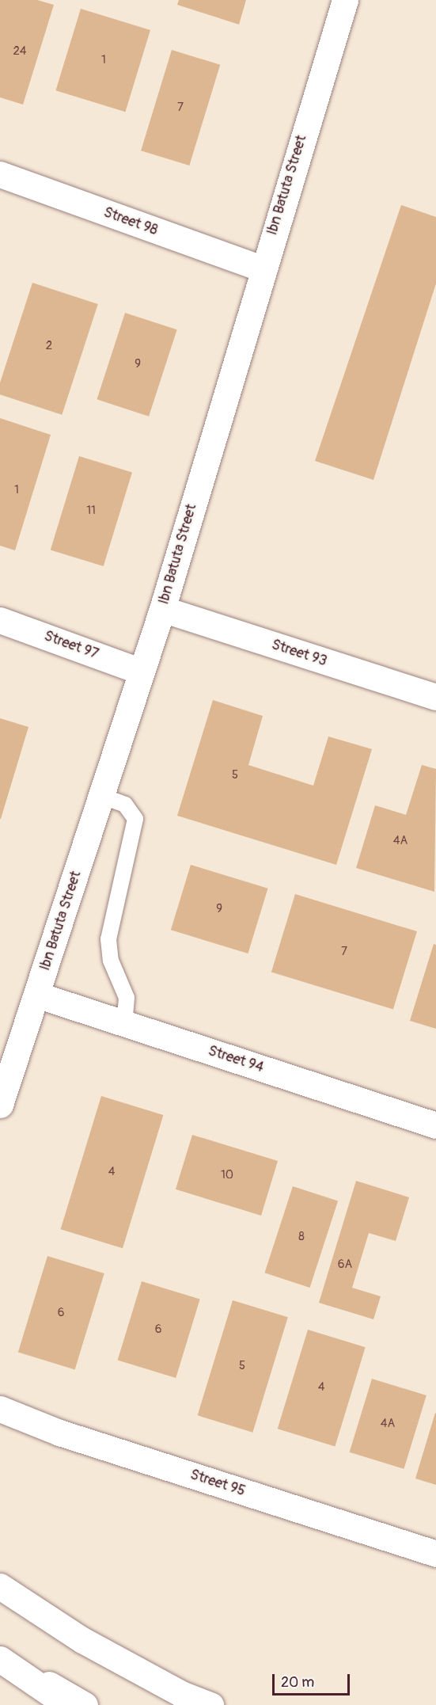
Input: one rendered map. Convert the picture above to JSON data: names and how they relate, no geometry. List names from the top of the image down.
{
  "streets": {
    "main road": [
      "Ibn Batuta Street",
      "Street 98",
      "Street 97",
      "Street 93",
      "Street 94",
      "Street 95"
    ]
  },
  "crossings": [
    ["Ibn Batuta Street", "Street 98"],
    ["Ibn Batuta Street", "Street 97"],
    ["Ibn Batuta Street", "Street 93"],
    ["Ibn Batuta Street", "Street 94"]
  ],
  "house_numbers": [
    "24",
    "1",
    "7",
    "2",
    "9",
    "1",
    "11",
    "5",
    "4A",
    "9",
    "7",
    "4",
    "10",
    "8",
    "6A",
    "6",
    "6",
    "5",
    "4",
    "4A"
  ],
  "scale_bar": "20 m"
}
